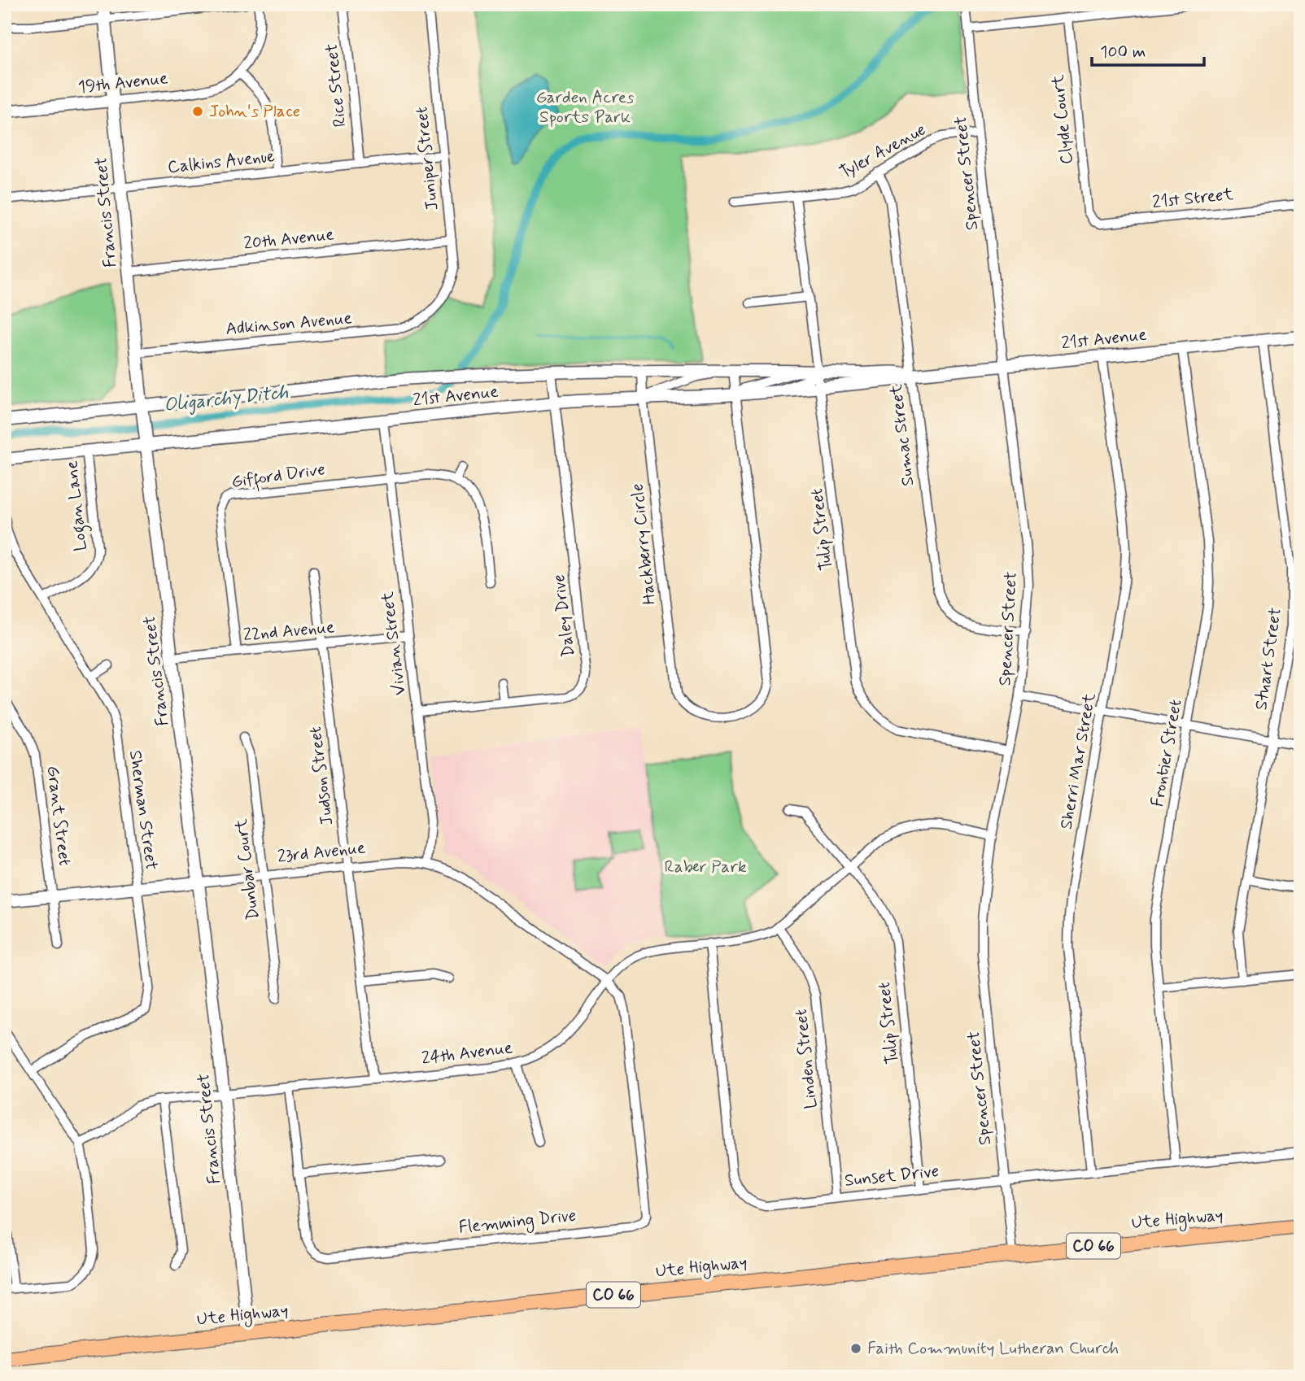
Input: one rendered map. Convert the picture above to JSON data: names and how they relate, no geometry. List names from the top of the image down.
{
  "streets": {
    "main road": ["Ute Highway", "CO 66"],
    "street": [
      "19th Avenue",
      "Rice Street",
      "Clyde Court",
      "Tyler Avenue",
      "Juniper Street",
      "Calkins Avenue",
      "Spencer Street",
      "21st Street",
      "Francis Street",
      "20th Avenue",
      "Adkinson Avenue",
      "21st Avenue",
      "Sumac Street",
      "Gifford Drive",
      "Logan Lane",
      "Tulip Street",
      "Hackberry Circle",
      "Daley Drive",
      "22nd Avenue",
      "Vivian Street",
      "Stuart Street",
      "Frontier Street",
      "Sherri Mar Street",
      "Judson Street",
      "Sherman Street",
      "Grant Street",
      "23rd Avenue",
      "Dunbar Court",
      "24th Avenue",
      "Linden Street",
      "Sunset Drive",
      "Flemming Drive"
    ]
  },
  "crossings": [
    ["19th Avenue", "Francis Street"],
    ["Rice Street", "Calkins Avenue"],
    ["Clyde Court", "21st Street"],
    ["Tyler Avenue", "Spencer Street"],
    ["Tyler Avenue", "Sumac Street"],
    ["Tyler Avenue", "Tulip Street"],
    ["Juniper Street", "Calkins Avenue"],
    ["Juniper Street", "20th Avenue"],
    ["Juniper Street", "Adkinson Avenue"],
    ["Calkins Avenue", "Francis Street"],
    ["Spencer Street", "21st Avenue"],
    ["Spencer Street", "Sumac Street"],
    ["Spencer Street", "Tulip Street"],
    ["Spencer Street", "24th Avenue"],
    ["Spencer Street", "Sunset Drive"],
    ["Spencer Street", "Ute Highway"],
    ["Francis Street", "20th Avenue"],
    ["Francis Street", "Adkinson Avenue"],
    ["Francis Street", "21st Avenue"],
    ["Francis Street", "22nd Avenue"],
    ["Francis Street", "23rd Avenue"],
    ["Francis Street", "24th Avenue"],
    ["Francis Street", "Ute Highway"],
    ["21st Avenue", "Sumac Street"],
    ["21st Avenue", "Logan Lane"],
    ["21st Avenue", "Tulip Street"],
    ["21st Avenue", "Hackberry Circle"],
    ["21st Avenue", "Daley Drive"],
    ["21st Avenue", "Vivian Street"],
    ["21st Avenue", "Stuart Street"],
    ["21st Avenue", "Frontier Street"],
    ["21st Avenue", "Sherri Mar Street"],
    ["Gifford Drive", "22nd Avenue"],
    ["Gifford Drive", "Vivian Street"],
    ["Logan Lane", "Sherman Street"],
    ["Tulip Street", "24th Avenue"],
    ["Tulip Street", "Sunset Drive"],
    ["22nd Avenue", "Vivian Street"],
    ["22nd Avenue", "Judson Street"],
    ["Vivian Street", "23rd Avenue"],
    ["Frontier Street", "Sunset Drive"],
    ["Sherri Mar Street", "Sunset Drive"],
    ["Judson Street", "23rd Avenue"],
    ["Judson Street", "24th Avenue"],
    ["Sherman Street", "23rd Avenue"],
    ["Grant Street", "23rd Avenue"],
    ["23rd Avenue", "Dunbar Court"],
    ["23rd Avenue", "24th Avenue"],
    ["23rd Avenue", "Flemming Drive"],
    ["24th Avenue", "Linden Street"],
    ["24th Avenue", "Sunset Drive"],
    ["24th Avenue", "Flemming Drive"],
    ["Linden Street", "Sunset Drive"]
  ],
  "water": ["Oligarchy Ditch"],
  "parks": ["Garden Acres Sports Park", "Raber Park"],
  "places": ["John's Place", "Faith Community Lutheran Church"],
  "scale_bar": "100 m"
}
